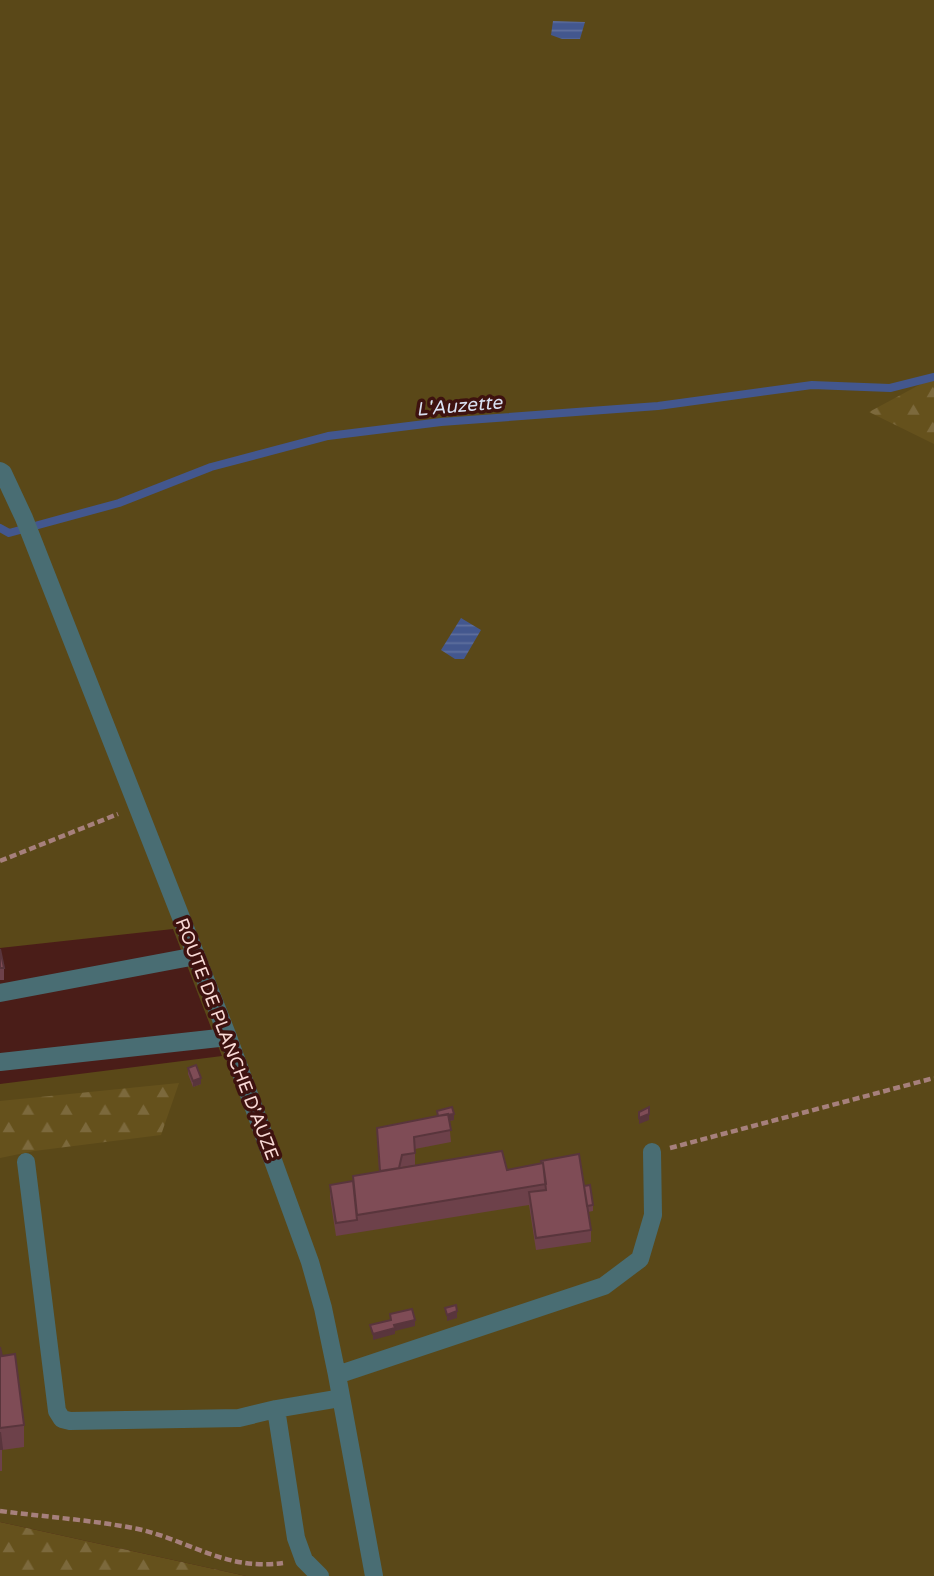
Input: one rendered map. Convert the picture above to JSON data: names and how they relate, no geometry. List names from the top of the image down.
{
  "streets": {
    "street": ["ROUTE DE PLANCHE D'AUZE"]
  },
  "water": ["L'Auzette"]
}
